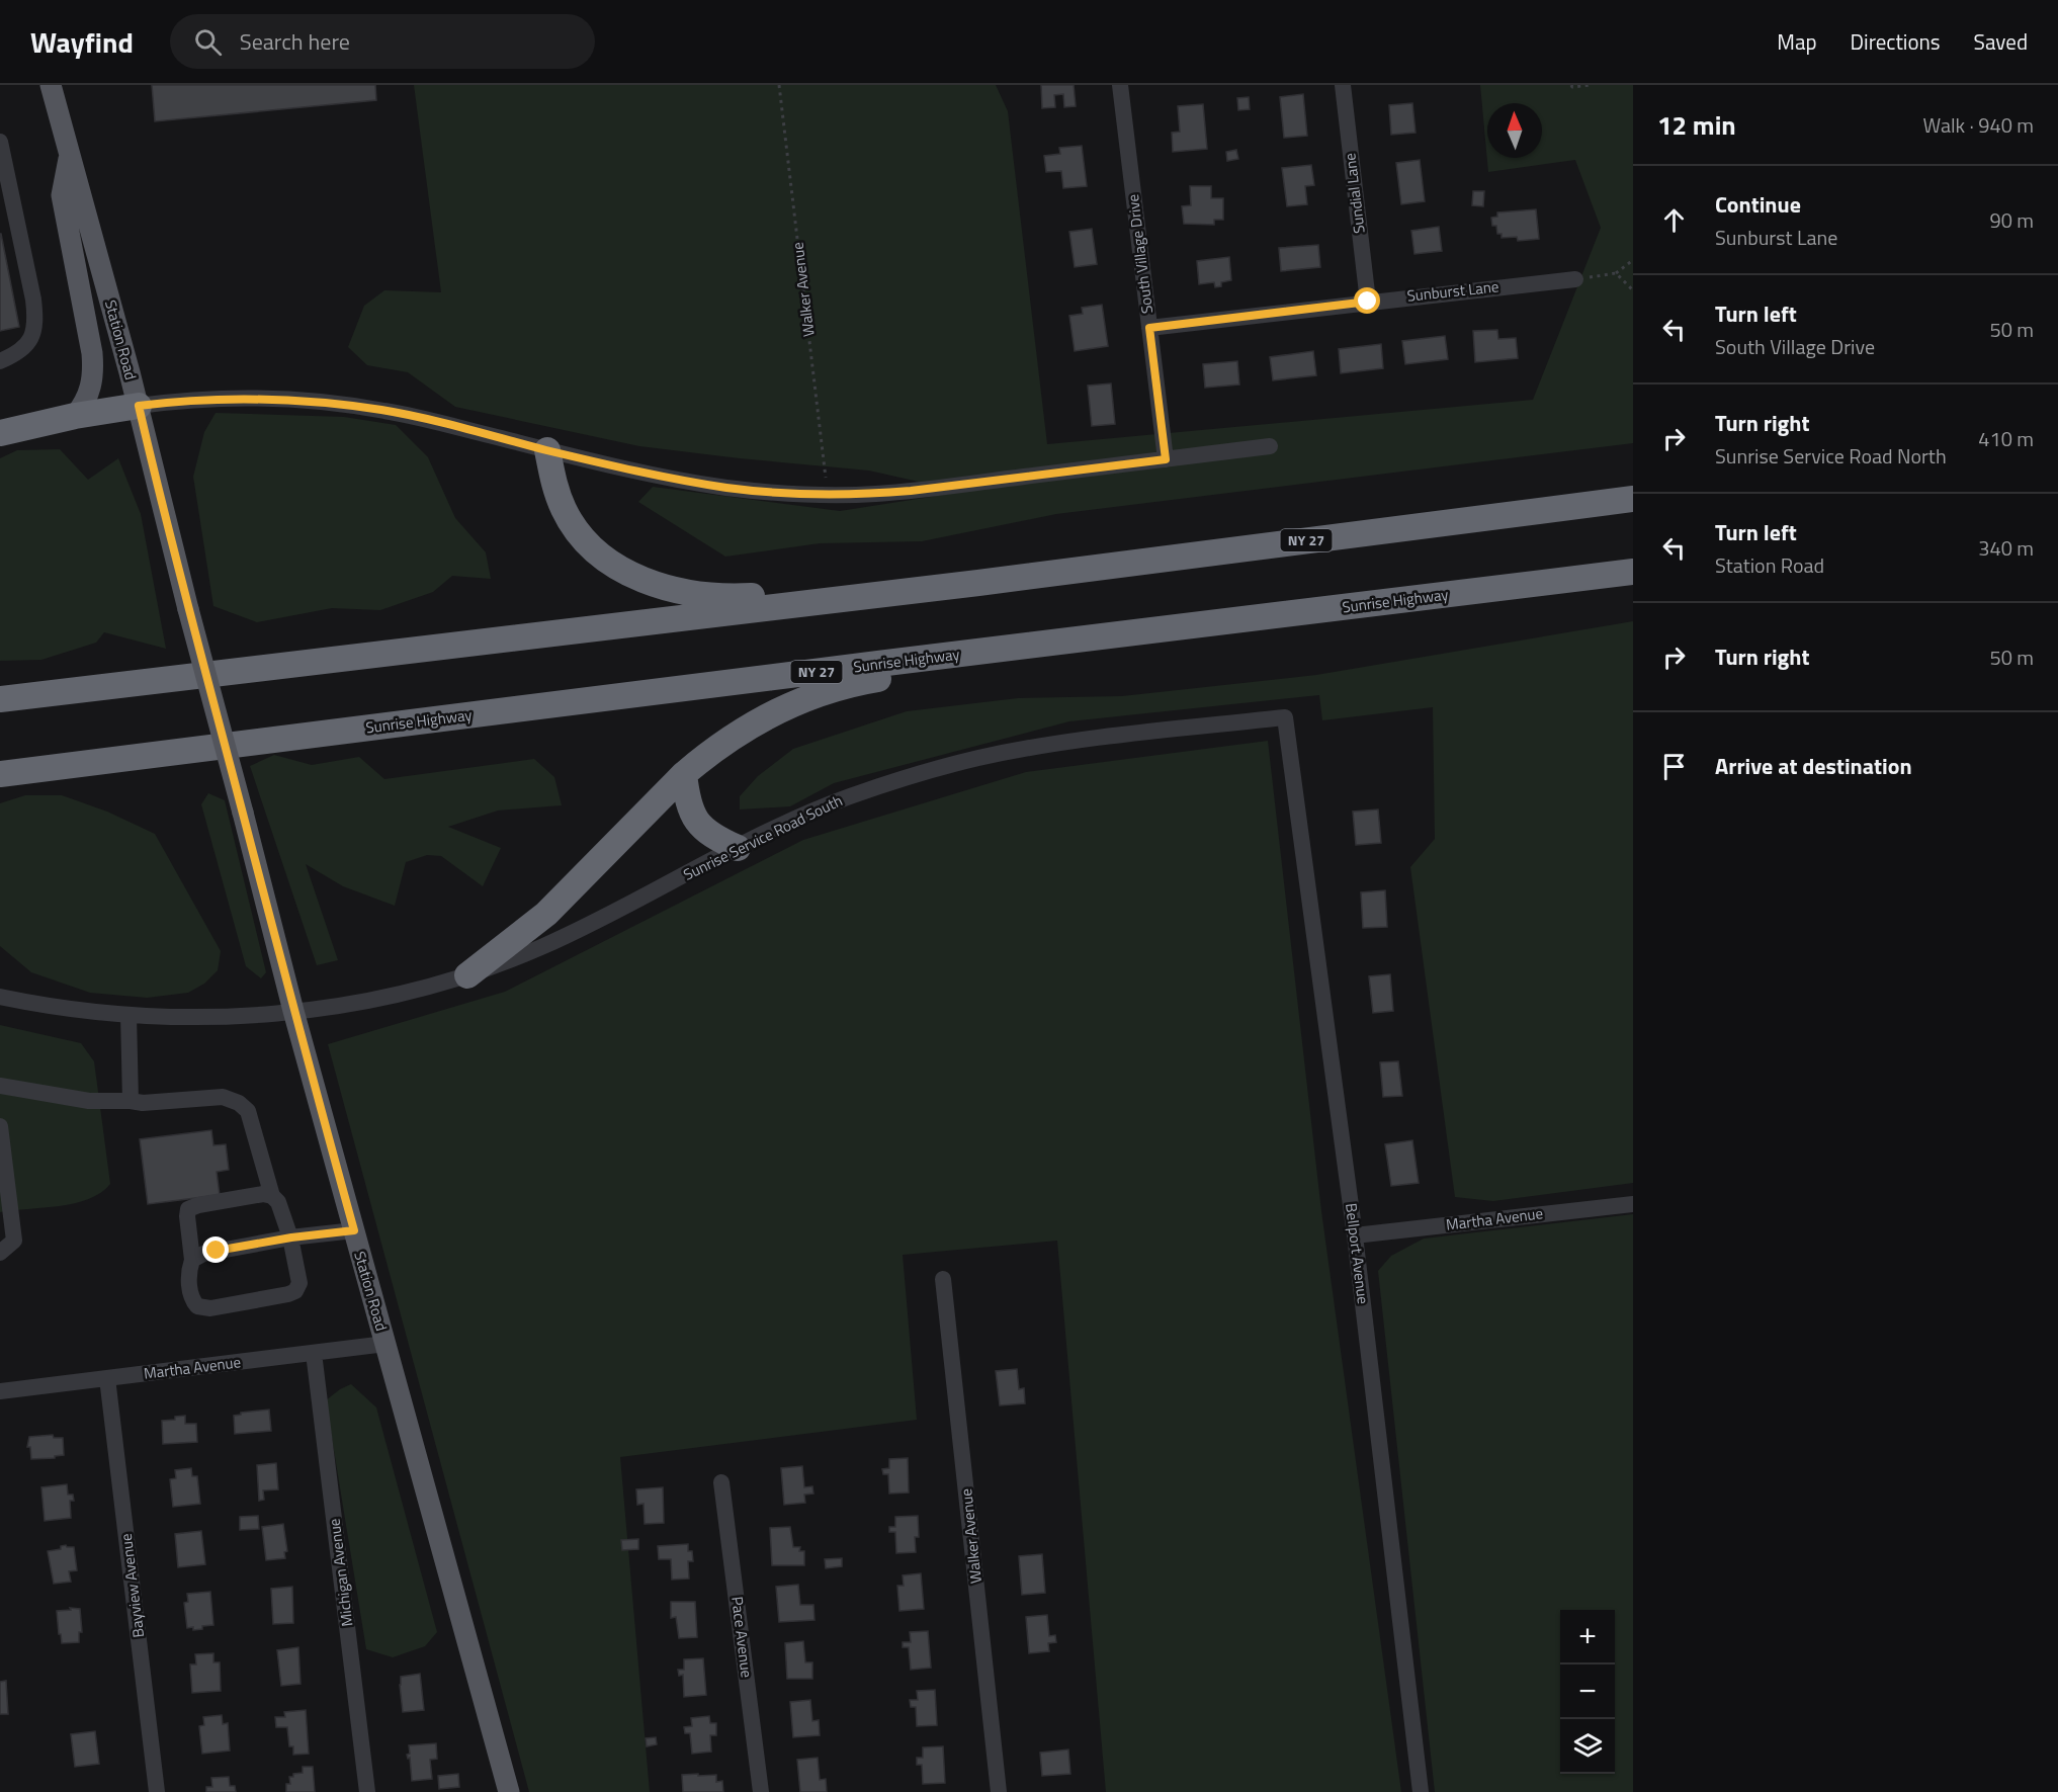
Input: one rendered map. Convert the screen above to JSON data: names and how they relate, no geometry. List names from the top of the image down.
{
  "streets": {
    "highway": ["NY 27", "Sunrise Highway"],
    "main road": ["Station Road"],
    "street": [
      "Sundial Lane",
      "South Village Drive",
      "Walker Avenue",
      "Sunburst Lane",
      "Sunrise Service Road South",
      "Martha Avenue",
      "Bellport Avenue",
      "Michigan Avenue",
      "Bayview Avenue",
      "Pace Avenue"
    ]
  },
  "crossings": [
    ["Sundial Lane", "Sunburst Lane"],
    ["South Village Drive", "Sunburst Lane"],
    ["Station Road", "Sunrise Service Road South"],
    ["Station Road", "Martha Avenue"],
    ["Sunrise Service Road South", "Bellport Avenue"],
    ["Martha Avenue", "Bellport Avenue"],
    ["Martha Avenue", "Michigan Avenue"],
    ["Martha Avenue", "Bayview Avenue"]
  ],
  "north": "top",
  "page": {
    "header": "Wayfind",
    "search": "Search here",
    "nav": ["Map", "Directions", "Saved"],
    "heading": ["12 min", "Walk · 940 m"],
    "list": [
      ["Continue", "Sunburst Lane", "90 m"],
      ["Turn left", "South Village Drive", "50 m"],
      ["Turn right", "Sunrise Service Road North", "410 m"],
      ["Turn left", "Station Road", "340 m"],
      ["Turn right", "50 m"],
      "Arrive at destination"
    ],
    "map_buttons": ["+", "−"]
  }
}
